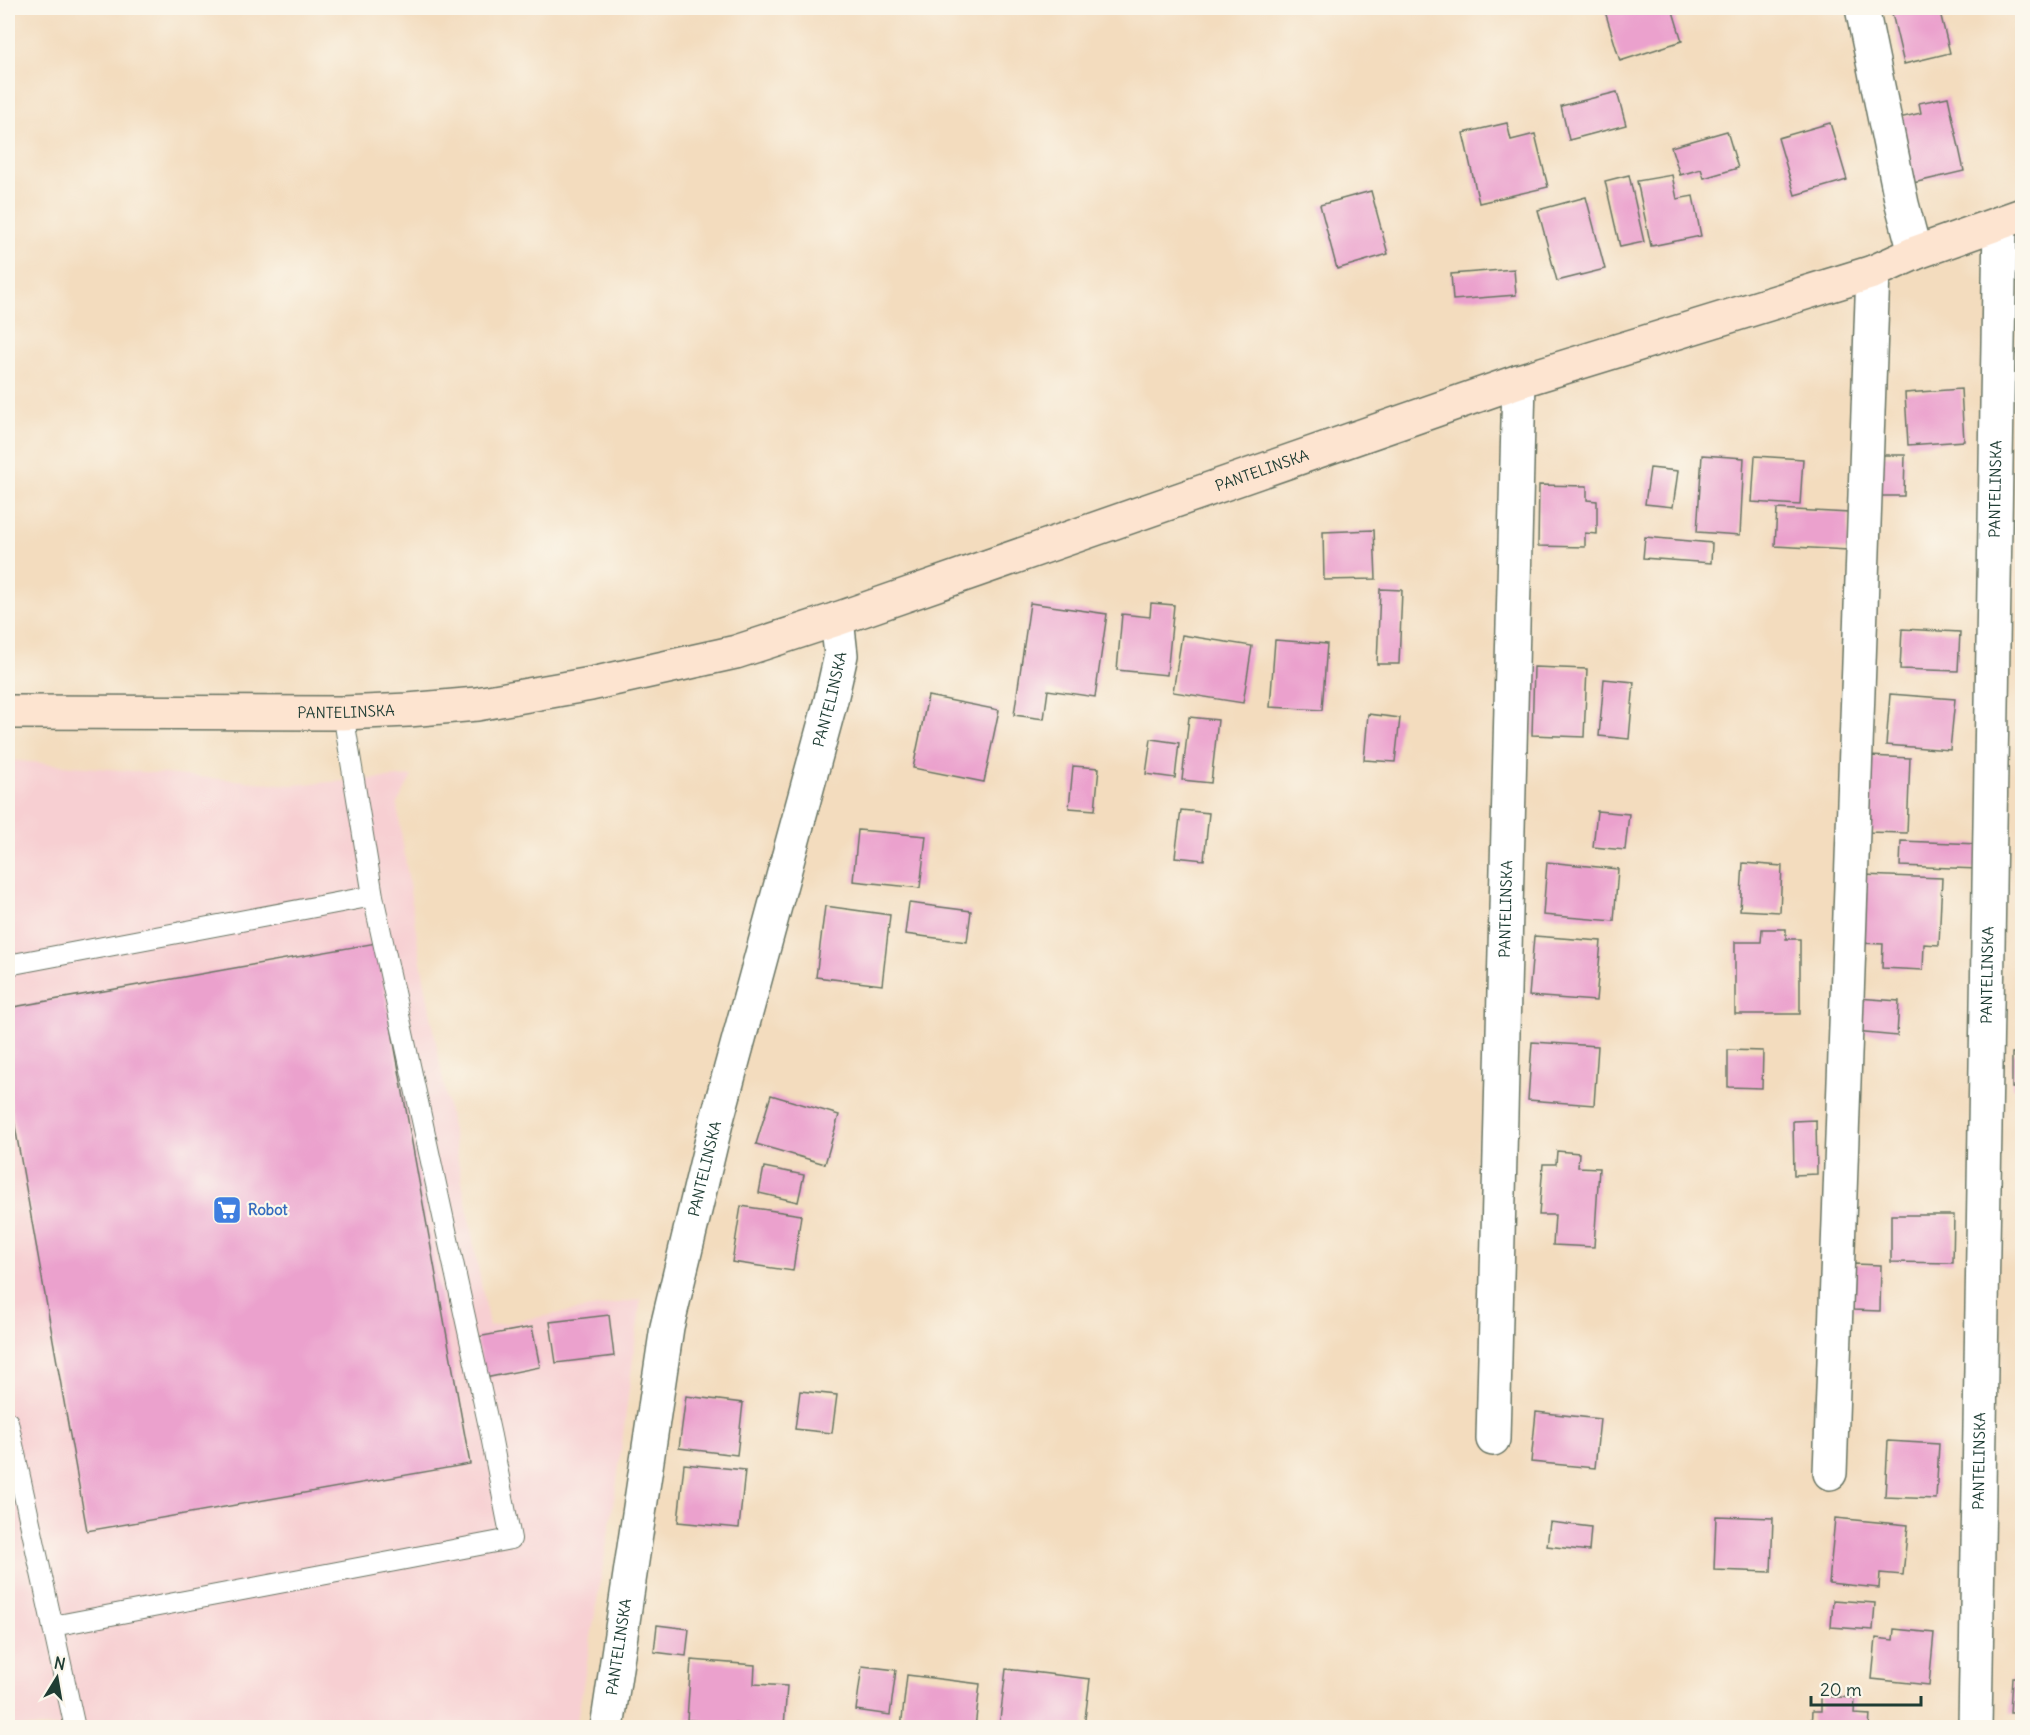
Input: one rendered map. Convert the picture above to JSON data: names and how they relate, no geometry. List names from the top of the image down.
{
  "streets": {
    "main road": ["PANTELINSKA"]
  },
  "places": {
    "supermarket": ["Robot"]
  },
  "scale_bar": "20 m",
  "north": "top"
}
